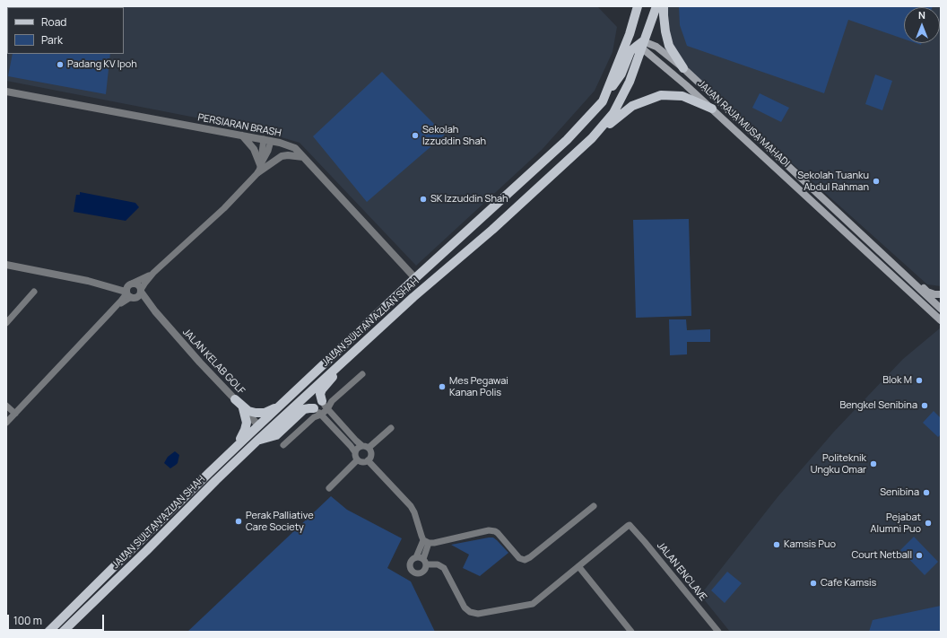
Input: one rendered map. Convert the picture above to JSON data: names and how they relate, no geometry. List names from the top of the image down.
{
  "streets": {
    "main road": ["JALAN RAJA MUSA MAHADI", "JALAN SULTAN AZLAN SHAH"],
    "street": ["PERSIARAN BRASH", "JALAN KELAB GOLF", "JALAN ENCLAVE"]
  },
  "crossings": [
    ["JALAN RAJA MUSA MAHADI", "JALAN SULTAN AZLAN SHAH"],
    ["PERSIARAN BRASH", "JALAN SULTAN AZLAN SHAH"],
    ["JALAN SULTAN AZLAN SHAH", "JALAN KELAB GOLF"]
  ],
  "places": [
    "Padang KV Ipoh",
    "Sekolah Izzuddin Shah",
    "Sekolah Tuanku Abdul Rahman",
    "SK Izzuddin Shah",
    "Blok M",
    "Mes Pegawai Kanan Polis",
    "Bengkel Senibina",
    "Politeknik Ungku Omar",
    "Senibina",
    "Perak Palliative Care Society",
    "Pejabat Alumni Puo",
    "Kamsis Puo",
    "Court Netball",
    "Cafe Kamsis"
  ],
  "legend": ["Road", "Park"],
  "scale_bar": "100 m",
  "north": "top"
}
